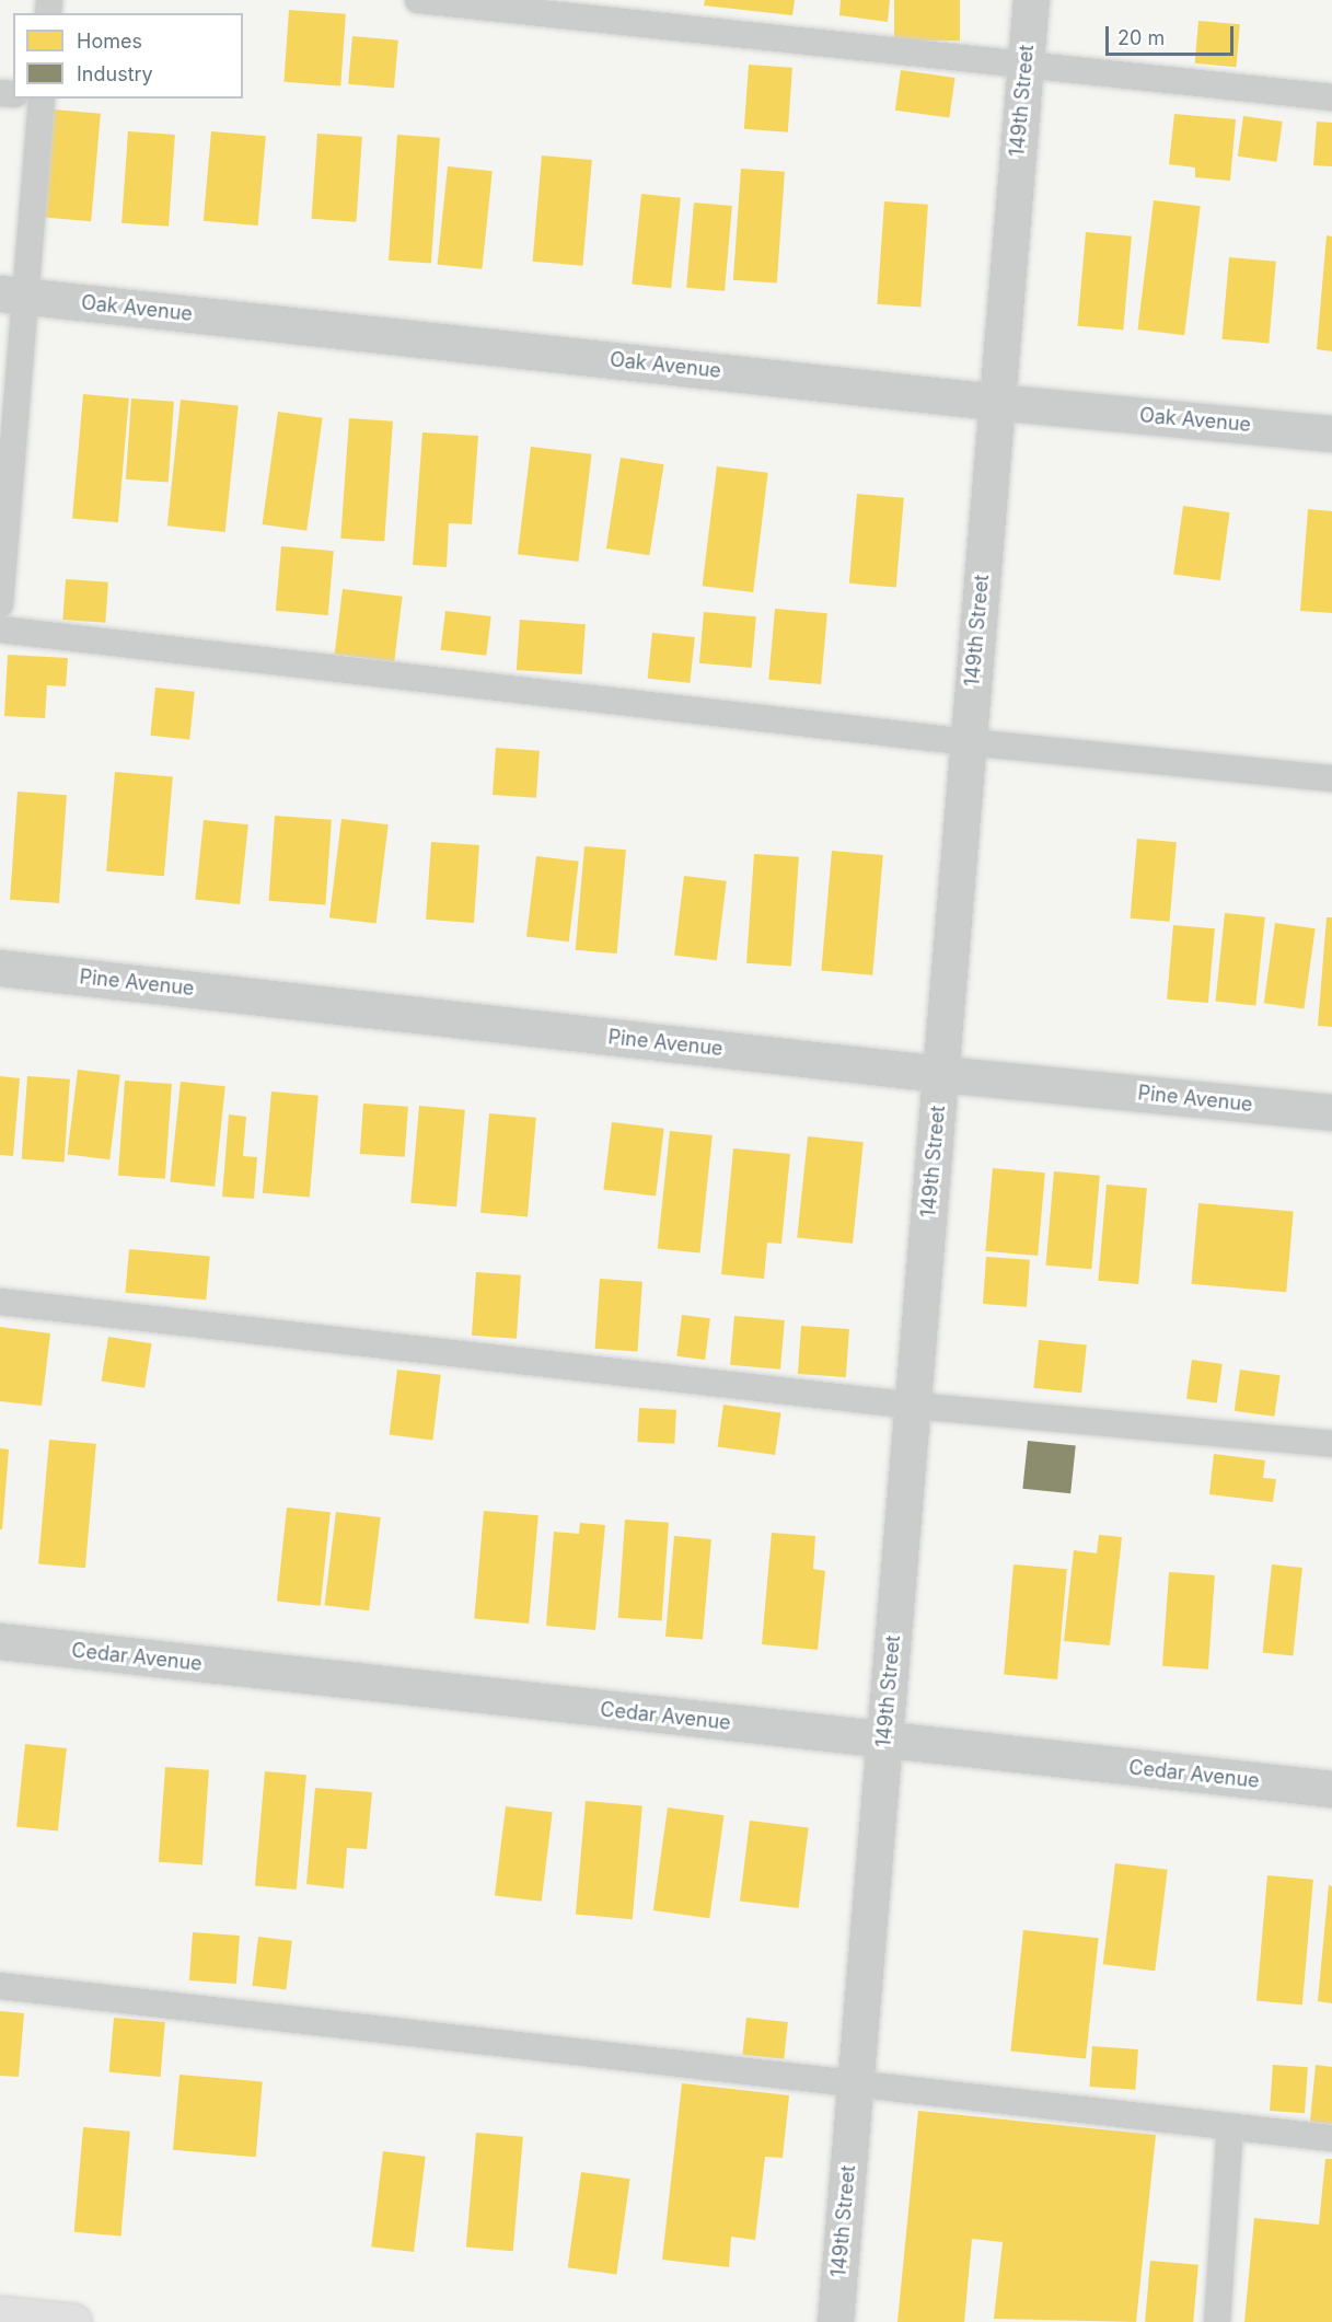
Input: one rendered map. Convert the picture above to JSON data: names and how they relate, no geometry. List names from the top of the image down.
{
  "streets": {
    "street": [
      "149th Street",
      "Oak Avenue",
      "Pine Avenue",
      "Cedar Avenue"
    ]
  },
  "crossings": [
    ["149th Street", "Oak Avenue"],
    ["149th Street", "Pine Avenue"],
    ["149th Street", "Cedar Avenue"]
  ],
  "legend": ["Homes", "Industry"],
  "scale_bar": "20 m"
}
